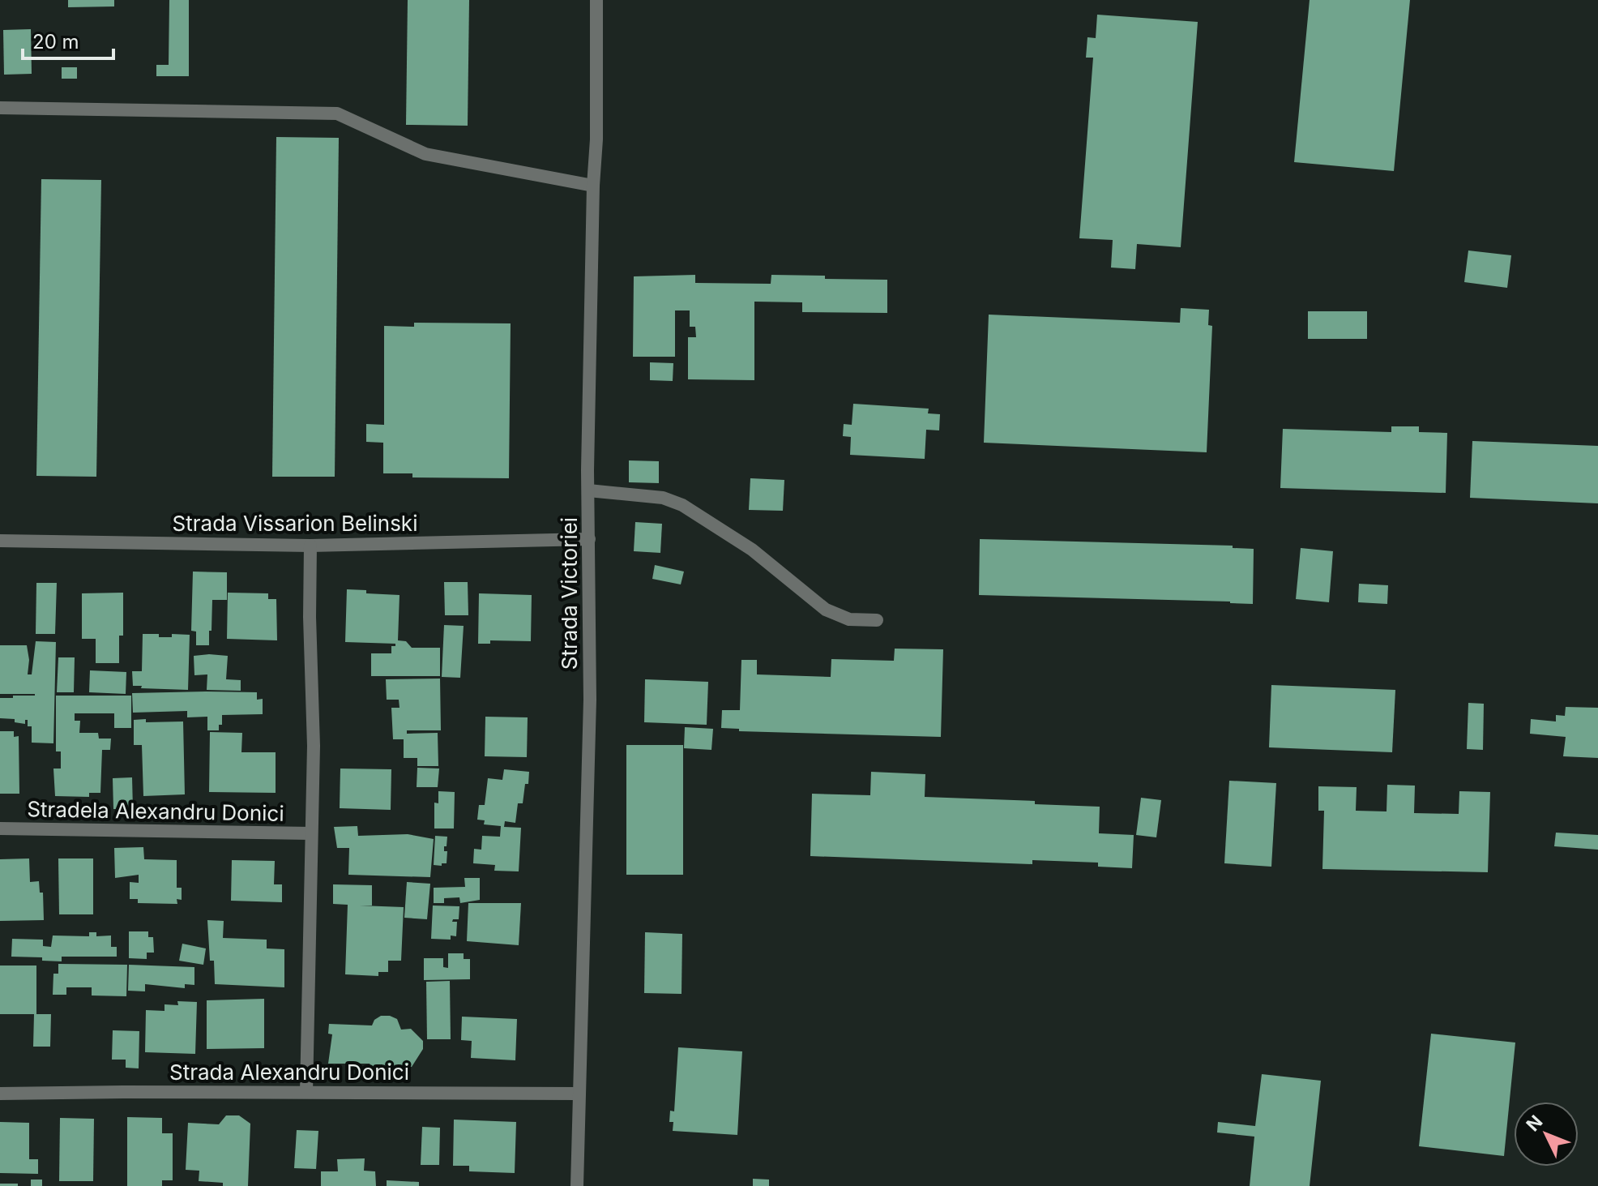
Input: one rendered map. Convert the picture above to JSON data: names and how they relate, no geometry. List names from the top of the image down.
{
  "streets": {
    "street": [
      "Strada Vissarion Belinski",
      "Strada Victoriei",
      "Stradela Alexandru Donici",
      "Strada Alexandru Donici"
    ]
  },
  "crossings": [
    ["Strada Vissarion Belinski", "Strada Victoriei"],
    ["Strada Victoriei", "Strada Alexandru Donici"]
  ],
  "scale_bar": "20 m",
  "north": "top left"
}
